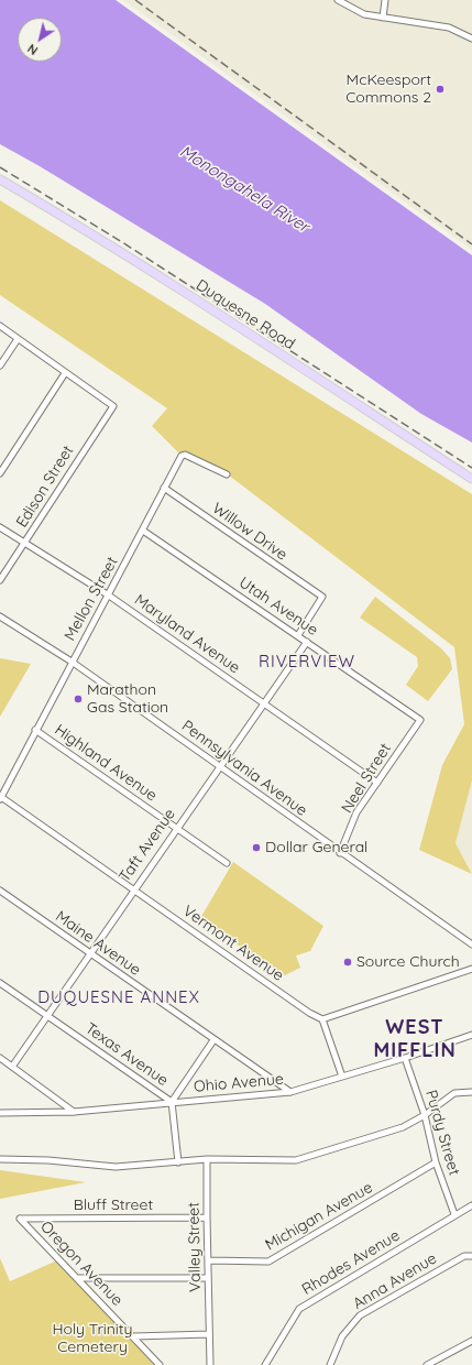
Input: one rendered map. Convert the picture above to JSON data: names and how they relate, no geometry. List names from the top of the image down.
{
  "streets": {
    "main road": ["Duquesne Road"],
    "street": [
      "Edison Street",
      "Willow Drive",
      "Mellon Street",
      "Utah Avenue",
      "Maryland Avenue",
      "Highland Avenue",
      "Pennsylvania Avenue",
      "Neel Street",
      "Taft Avenue",
      "Maine Avenue",
      "Vermont Avenue",
      "Texas Avenue",
      "Ohio Avenue",
      "Purdy Street",
      "Bluff Street",
      "Michigan Avenue",
      "Valley Street",
      "Rhodes Avenue",
      "Oregon Avenue",
      "Anna Avenue"
    ]
  },
  "crossings": [
    ["Edison Street", "Maryland Avenue"],
    ["Willow Drive", "Mellon Street"],
    ["Willow Drive", "Utah Avenue"],
    ["Mellon Street", "Utah Avenue"],
    ["Mellon Street", "Maryland Avenue"],
    ["Mellon Street", "Highland Avenue"],
    ["Mellon Street", "Pennsylvania Avenue"],
    ["Mellon Street", "Vermont Avenue"],
    ["Utah Avenue", "Neel Street"],
    ["Utah Avenue", "Taft Avenue"],
    ["Maryland Avenue", "Neel Street"],
    ["Maryland Avenue", "Taft Avenue"],
    ["Highland Avenue", "Taft Avenue"],
    ["Pennsylvania Avenue", "Neel Street"],
    ["Pennsylvania Avenue", "Taft Avenue"],
    ["Taft Avenue", "Maine Avenue"],
    ["Taft Avenue", "Vermont Avenue"],
    ["Taft Avenue", "Texas Avenue"],
    ["Maine Avenue", "Ohio Avenue"],
    ["Texas Avenue", "Ohio Avenue"],
    ["Ohio Avenue", "Purdy Street"],
    ["Purdy Street", "Michigan Avenue"],
    ["Purdy Street", "Rhodes Avenue"],
    ["Bluff Street", "Valley Street"],
    ["Bluff Street", "Oregon Avenue"],
    ["Michigan Avenue", "Valley Street"]
  ],
  "districts": ["RIVERVIEW", "DUQUESNE ANNEX", "WEST MIFFLIN"],
  "water": ["Monongahela River"],
  "parks": ["Holy Trinity Cemetery"],
  "places": [
    "McKeesport Commons 2",
    "Marathon Gas Station",
    "Dollar General",
    "Source Church"
  ],
  "north": "bottom left"
}
